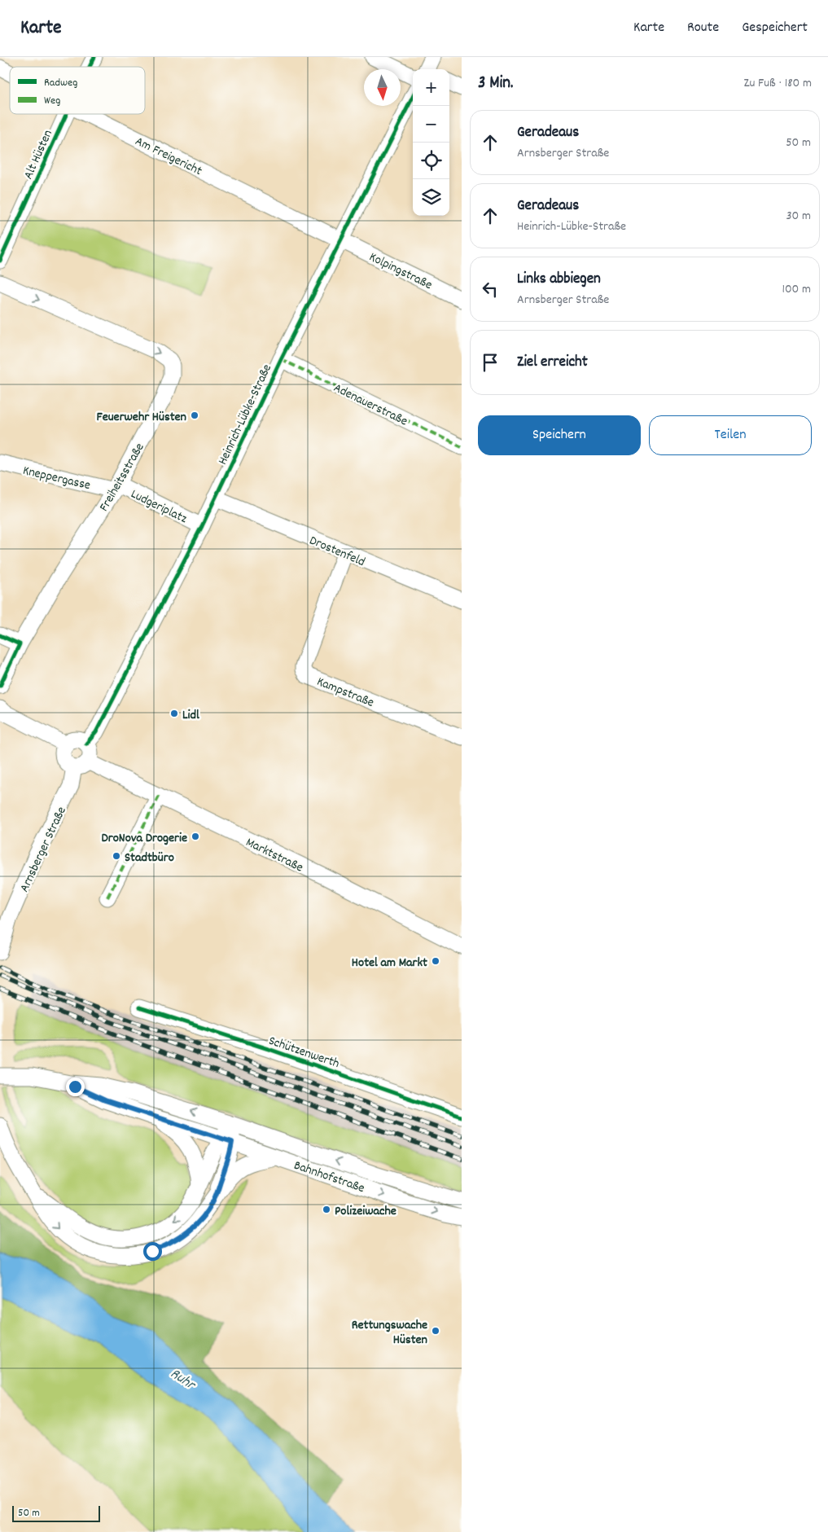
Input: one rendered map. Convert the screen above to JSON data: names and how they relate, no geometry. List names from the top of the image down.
{
  "streets": {
    "street": [
      "Alt Hüsten",
      "Am Freigericht",
      "Kolpingstraße",
      "Adenauerstraße",
      "Heinrich-Lübke-Straße",
      "Kneppergasse",
      "Freiheitsstraße",
      "Ludgeriplatz",
      "Drostenfeld",
      "Kampstraße",
      "Arnsberger Straße",
      "Marktstraße",
      "Schützenwerth",
      "Bahnhofstraße"
    ]
  },
  "crossings": [
    ["Am Freigericht", "Kolpingstraße"],
    ["Am Freigericht", "Heinrich-Lübke-Straße"],
    ["Kolpingstraße", "Heinrich-Lübke-Straße"],
    ["Adenauerstraße", "Heinrich-Lübke-Straße"],
    ["Heinrich-Lübke-Straße", "Ludgeriplatz"],
    ["Heinrich-Lübke-Straße", "Drostenfeld"],
    ["Heinrich-Lübke-Straße", "Arnsberger Straße"],
    ["Heinrich-Lübke-Straße", "Marktstraße"],
    ["Kneppergasse", "Freiheitsstraße"],
    ["Kneppergasse", "Ludgeriplatz"],
    ["Freiheitsstraße", "Ludgeriplatz"],
    ["Drostenfeld", "Kampstraße"],
    ["Arnsberger Straße", "Marktstraße"]
  ],
  "water": ["Ruhr"],
  "places": [
    "Feuerwehr Hüsten",
    "Lidl",
    "DroNova Drogerie",
    "Stadtbüro",
    "Hotel am Markt",
    "Polizeiwache",
    "Rettungswache Hüsten"
  ],
  "legend": ["Radweg", "Weg"],
  "scale_bar": "50 m",
  "north": "bottom",
  "page": {
    "header": "Karte",
    "nav": ["Karte", "Route", "Gespeichert"],
    "heading": ["3 Min.", "Zu Fuß · 180 m"],
    "map_buttons": ["+", "−"],
    "list": [
      ["Geradeaus", "Arnsberger Straße", "50 m"],
      ["Geradeaus", "Heinrich-Lübke-Straße", "30 m"],
      ["Links abbiegen", "Arnsberger Straße", "100 m"],
      "Ziel erreicht"
    ],
    "buttons": ["Speichern", "Teilen"],
    "scale": "50 m"
  }
}
